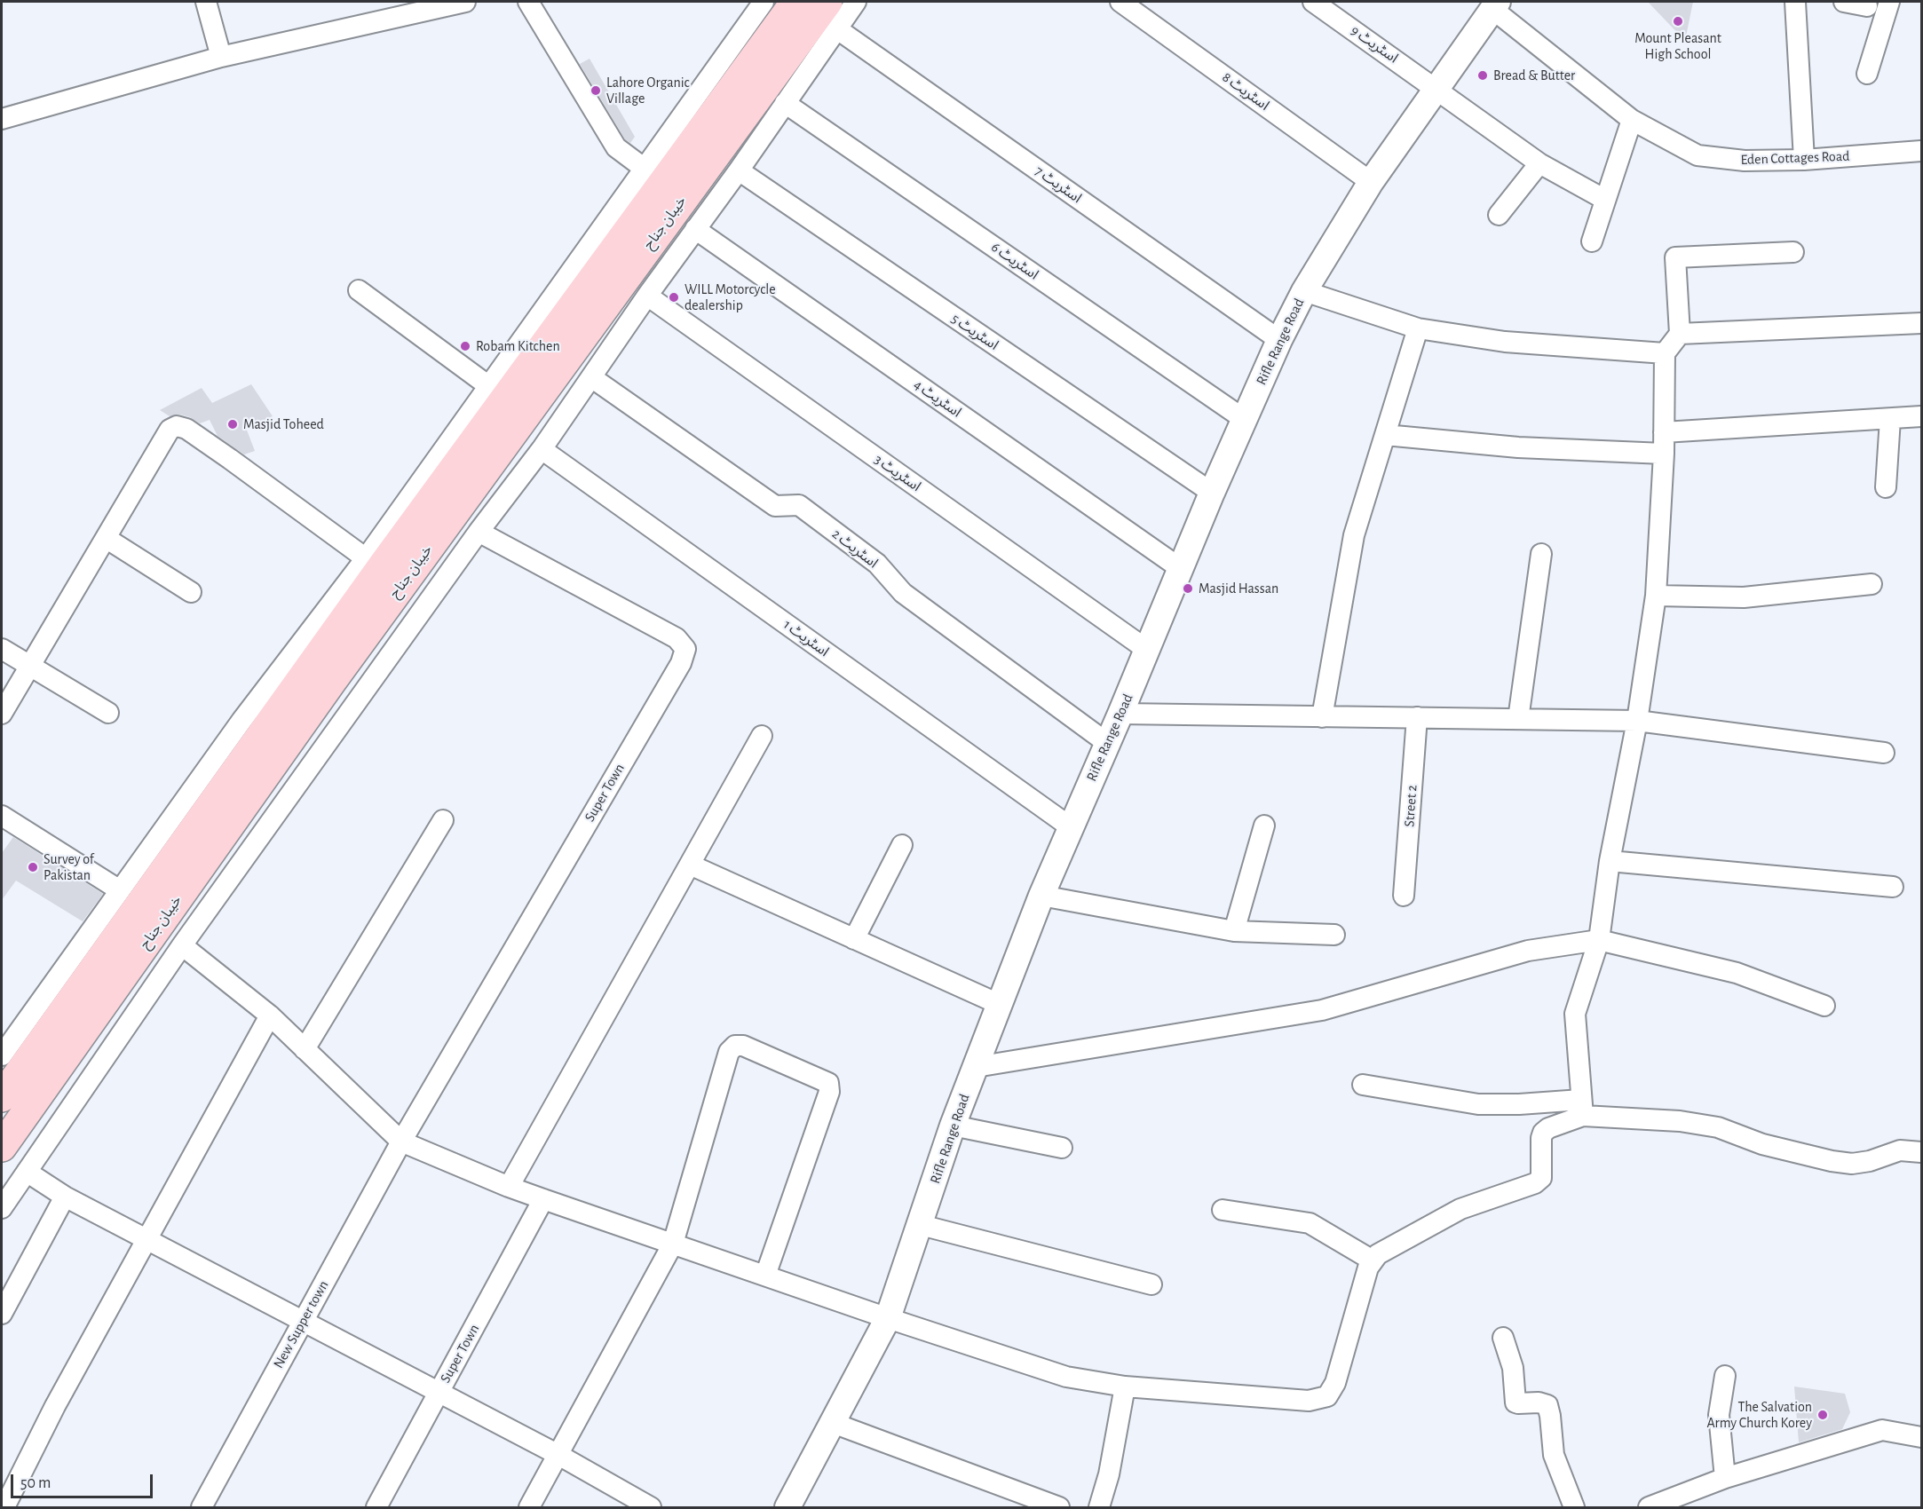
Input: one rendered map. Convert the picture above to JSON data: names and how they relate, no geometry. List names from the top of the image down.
{
  "streets": {
    "main road": ["خیبان جناح"],
    "street": [
      "اسٹریٹ 9",
      "اسٹریٹ 8",
      "Eden Cottages Road",
      "اسٹریٹ 7",
      "اسٹریٹ 6",
      "اسٹریٹ 5",
      "Rifle Range Road",
      "اسٹریٹ 4",
      "اسٹریٹ 3",
      "اسٹریٹ 2",
      "اسٹریٹ 1",
      "Super Town",
      "Street 2",
      "New Supper town"
    ]
  },
  "crossings": [
    ["اسٹریٹ 9", "Rifle Range Road"],
    ["اسٹریٹ 8", "Rifle Range Road"],
    ["Eden Cottages Road", "Rifle Range Road"],
    ["اسٹریٹ 7", "Rifle Range Road"],
    ["اسٹریٹ 6", "Rifle Range Road"],
    ["اسٹریٹ 5", "Rifle Range Road"],
    ["Rifle Range Road", "اسٹریٹ 4"],
    ["Rifle Range Road", "اسٹریٹ 3"],
    ["Rifle Range Road", "اسٹریٹ 2"],
    ["Rifle Range Road", "اسٹریٹ 1"],
    ["Super Town", "New Supper town"]
  ],
  "places": [
    "Mount Pleasant High School",
    "Bread & Butter",
    "Lahore Organic Village",
    "WILL Motorcycle dealership",
    "Robam Kitchen",
    "Masjid Toheed",
    "Masjid Hassan",
    "Survey of Pakistan",
    "The Salvation Army Church Korey"
  ],
  "scale_bar": "50 m"
}
